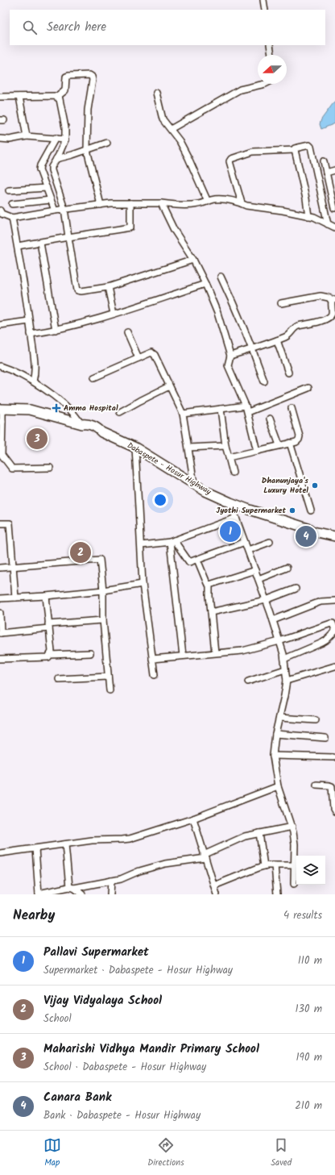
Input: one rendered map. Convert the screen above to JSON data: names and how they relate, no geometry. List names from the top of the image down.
{
  "streets": {
    "highway": ["Dabaspete - Hosur Highway"]
  },
  "places": {
    "health": ["Amma Hospital"],
    "other": ["Dhanunjaya's Luxury Hotel", "Jyothi Supermarket"]
  },
  "north": "left",
  "page": {
    "search": "Search here",
    "pins": [
      "3",
      "1",
      "4",
      "2"
    ],
    "heading": ["Nearby", "4 results"],
    "list": [
      {
        "mark": "1",
        "name": "Pallavi Supermarket",
        "note": "Supermarket · Dabaspete - Hosur Highway",
        "value": "110 m"
      },
      {
        "mark": "2",
        "name": "Vijay Vidyalaya School",
        "note": "School",
        "value": "130 m"
      },
      {
        "mark": "3",
        "name": "Maharishi Vidhya Mandir Primary School",
        "note": "School · Dabaspete - Hosur Highway",
        "value": "190 m"
      },
      {
        "mark": "4",
        "name": "Canara Bank",
        "note": "Bank · Dabaspete - Hosur Highway",
        "value": "210 m"
      }
    ],
    "nav": ["Map", "Directions", "Saved"]
  }
}
